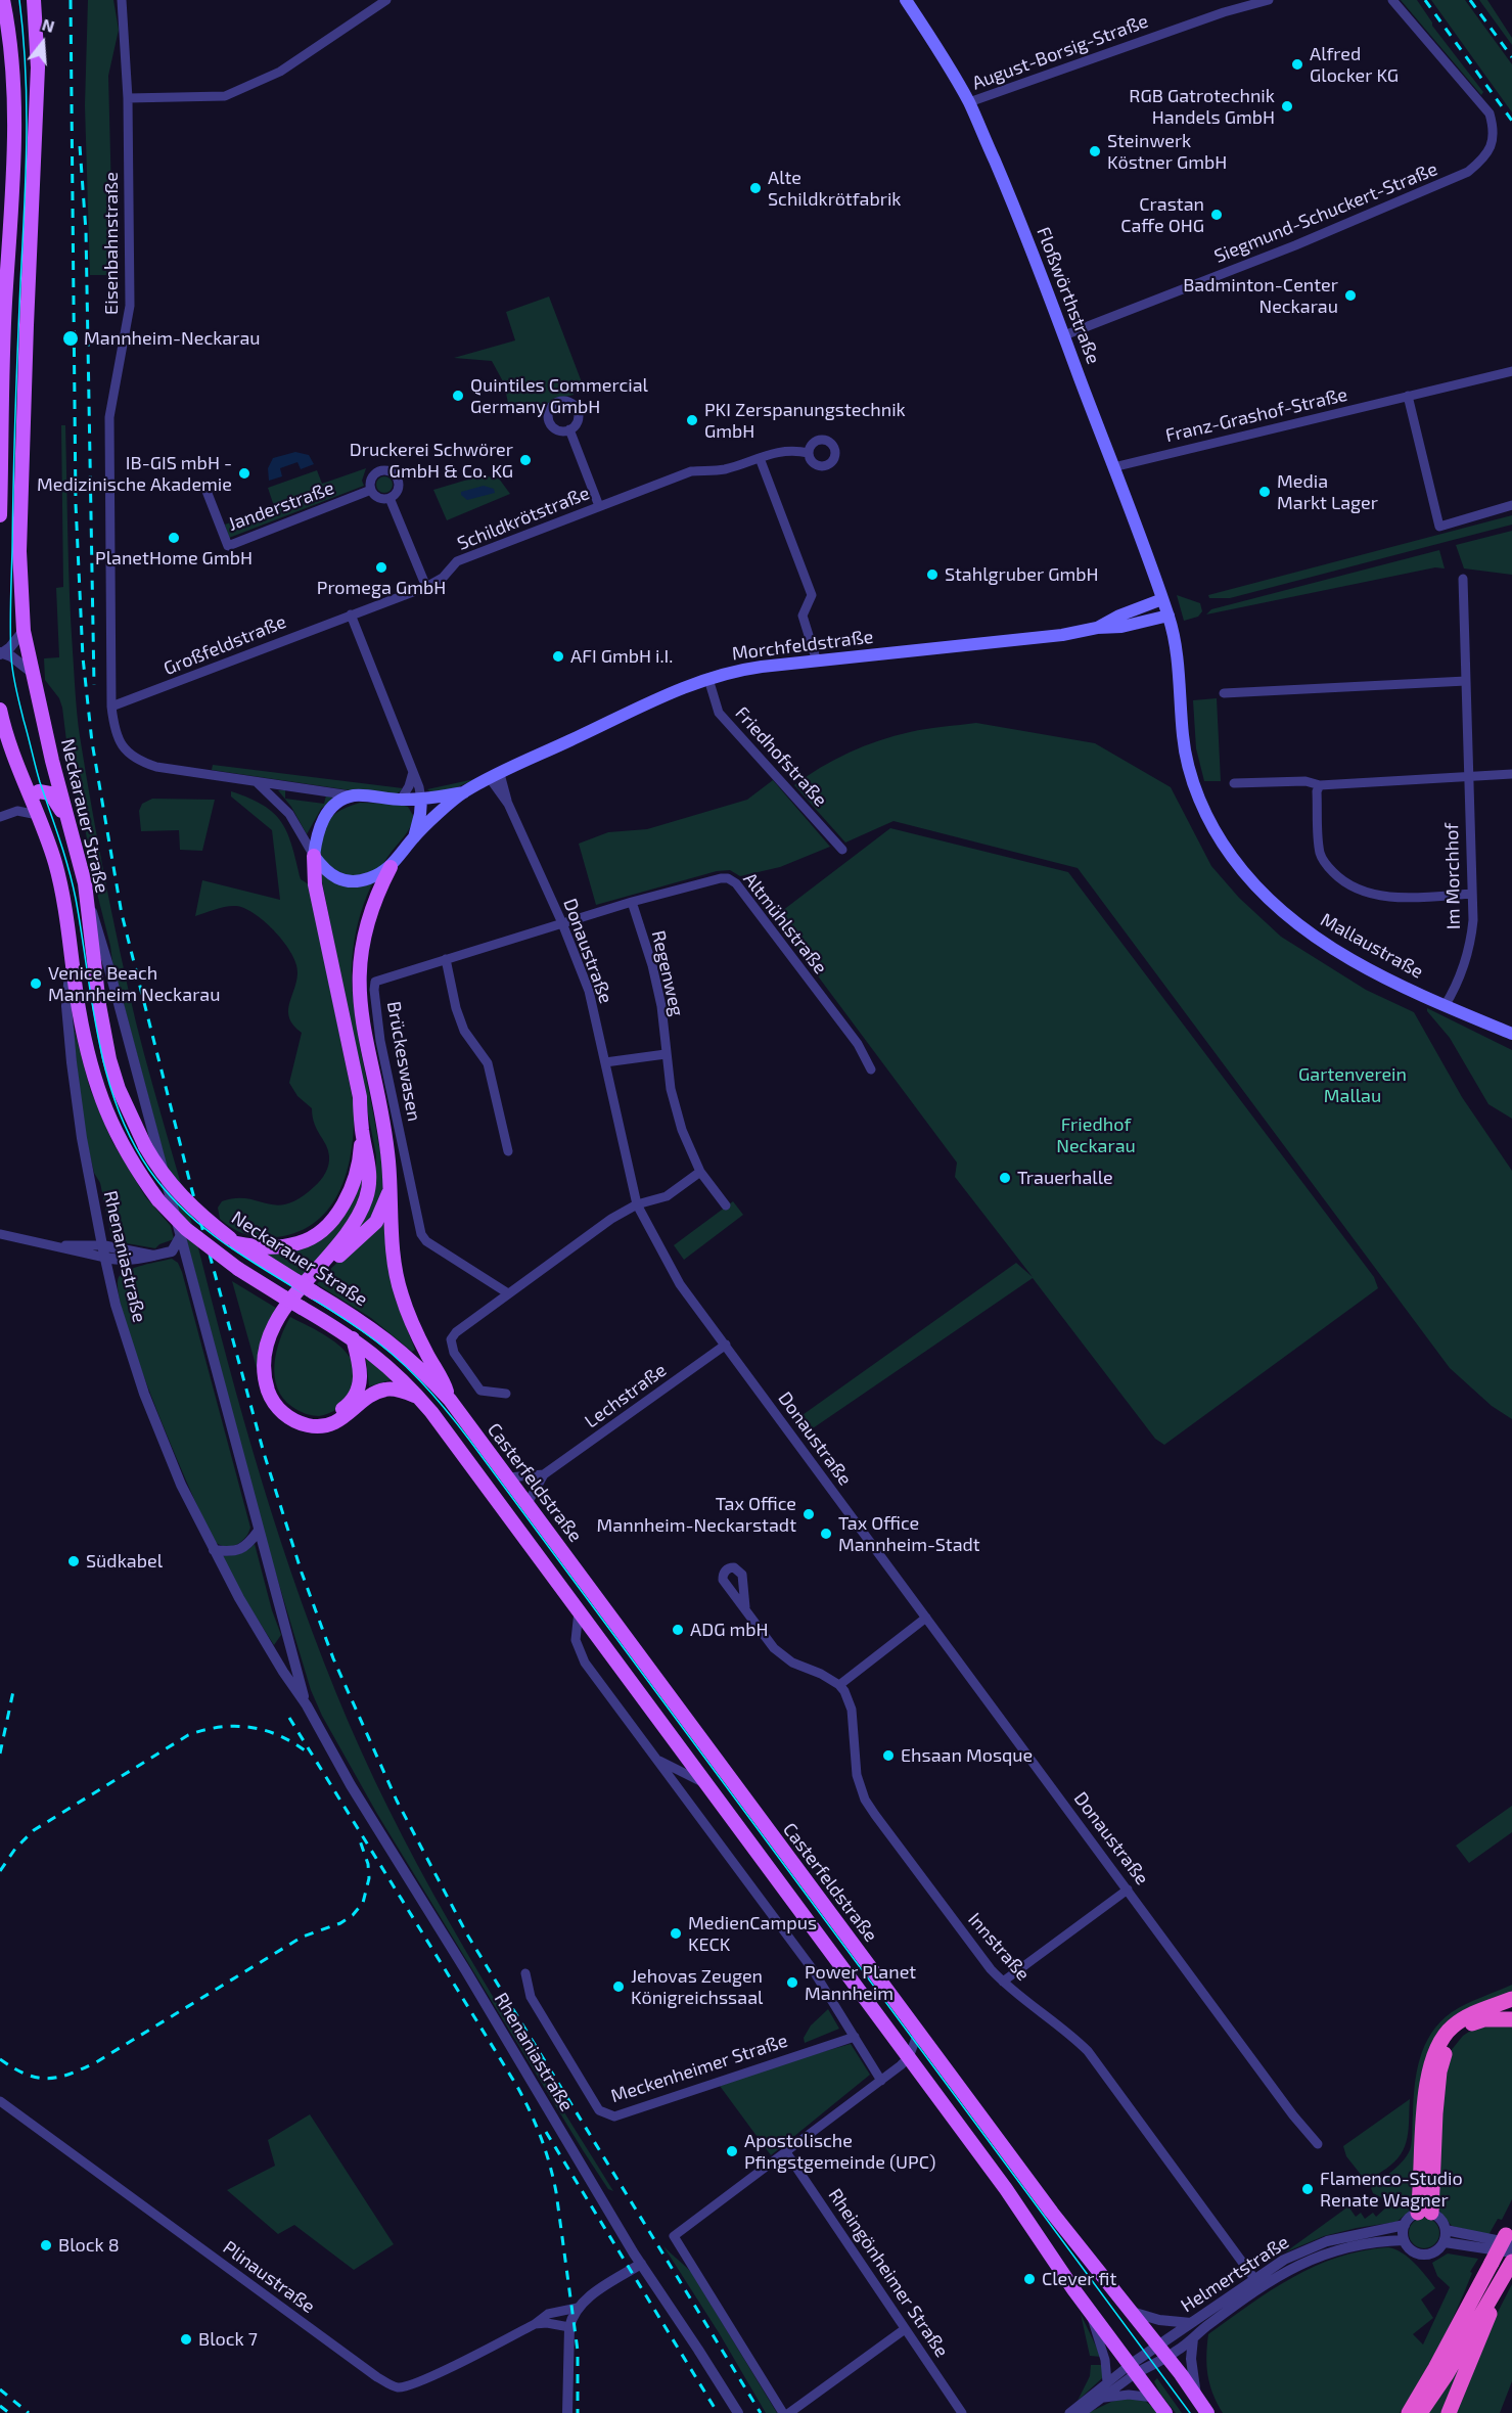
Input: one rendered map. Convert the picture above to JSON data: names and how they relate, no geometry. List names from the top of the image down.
{
  "streets": {
    "main road": [
      "Floßwörthstraße",
      "Morchfeldstraße",
      "Neckarauer Straße",
      "Mallaustraße",
      "Casterfeldstraße"
    ],
    "street": [
      "August-Borsig-Straße",
      "Siegmund-Schuckert-Straße",
      "Eisenbahnstraße",
      "Franz-Grashof-Straße",
      "Janderstraße",
      "Schildkrötstraße",
      "Großfeldstraße",
      "Friedhofstraße",
      "Im Morchhof",
      "Altmühlstraße",
      "Donaustraße",
      "Regenweg",
      "Brückeswasen",
      "Rhenaniastraße",
      "Lechstraße",
      "Innstraße",
      "Meckenheimer Straße",
      "Rheingönheimer Straße",
      "Helmertstraße",
      "Plinaustraße"
    ]
  },
  "crossings": [
    ["August-Borsig-Straße", "Floßwörthstraße"],
    ["Siegmund-Schuckert-Straße", "Floßwörthstraße"],
    ["Eisenbahnstraße", "Großfeldstraße"],
    ["Eisenbahnstraße", "Morchfeldstraße"],
    ["Floßwörthstraße", "Franz-Grashof-Straße"],
    ["Floßwörthstraße", "Morchfeldstraße"],
    ["Floßwörthstraße", "Mallaustraße"],
    ["Schildkrötstraße", "Großfeldstraße"],
    ["Großfeldstraße", "Morchfeldstraße"],
    ["Morchfeldstraße", "Friedhofstraße"],
    ["Morchfeldstraße", "Mallaustraße"],
    ["Morchfeldstraße", "Donaustraße"],
    ["Neckarauer Straße", "Rhenaniastraße"],
    ["Neckarauer Straße", "Casterfeldstraße"],
    ["Im Morchhof", "Mallaustraße"],
    ["Altmühlstraße", "Donaustraße"],
    ["Altmühlstraße", "Regenweg"],
    ["Altmühlstraße", "Brückeswasen"],
    ["Donaustraße", "Brückeswasen"],
    ["Donaustraße", "Lechstraße"],
    ["Lechstraße", "Casterfeldstraße"],
    ["Casterfeldstraße", "Helmertstraße"],
    ["Innstraße", "Helmertstraße"]
  ],
  "parks": ["Gartenverein Mallau", "Friedhof Neckarau"],
  "places": [
    "Alfred Glocker KG",
    "RGB Gatrotechnik Handels GmbH",
    "Steinwerk Köstner GmbH",
    "Alte Schildkrötfabrik",
    "Crastan Caffe OHG",
    "Badminton-Center Neckarau",
    "Mannheim-Neckarau",
    "Quintiles Commercial Germany GmbH",
    "PKI Zerspanungstechnik GmbH",
    "Druckerei Schwörer GmbH & Co. KG",
    "IB-GIS mbH - Medizinische Akademie",
    "Media Markt Lager",
    "PlanetHome GmbH",
    "Promega GmbH",
    "Stahlgruber GmbH",
    "AFI GmbH i.I.",
    "Venice Beach Mannheim Neckarau",
    "Trauerhalle",
    "Tax Office Mannheim-Neckarstadt",
    "Tax Office Mannheim-Stadt",
    "Südkabel",
    "ADG mbH",
    "Ehsaan Mosque",
    "MedienCampus KECK",
    "Power Planet Mannheim",
    "Jehovas Zeugen Königreichssaal",
    "Apostolische Pfingstgemeinde (UPC)",
    "Flamenco-Studio Renate Wagner",
    "Block 8",
    "Clever fit",
    "Block 7"
  ],
  "north": "top"
}
